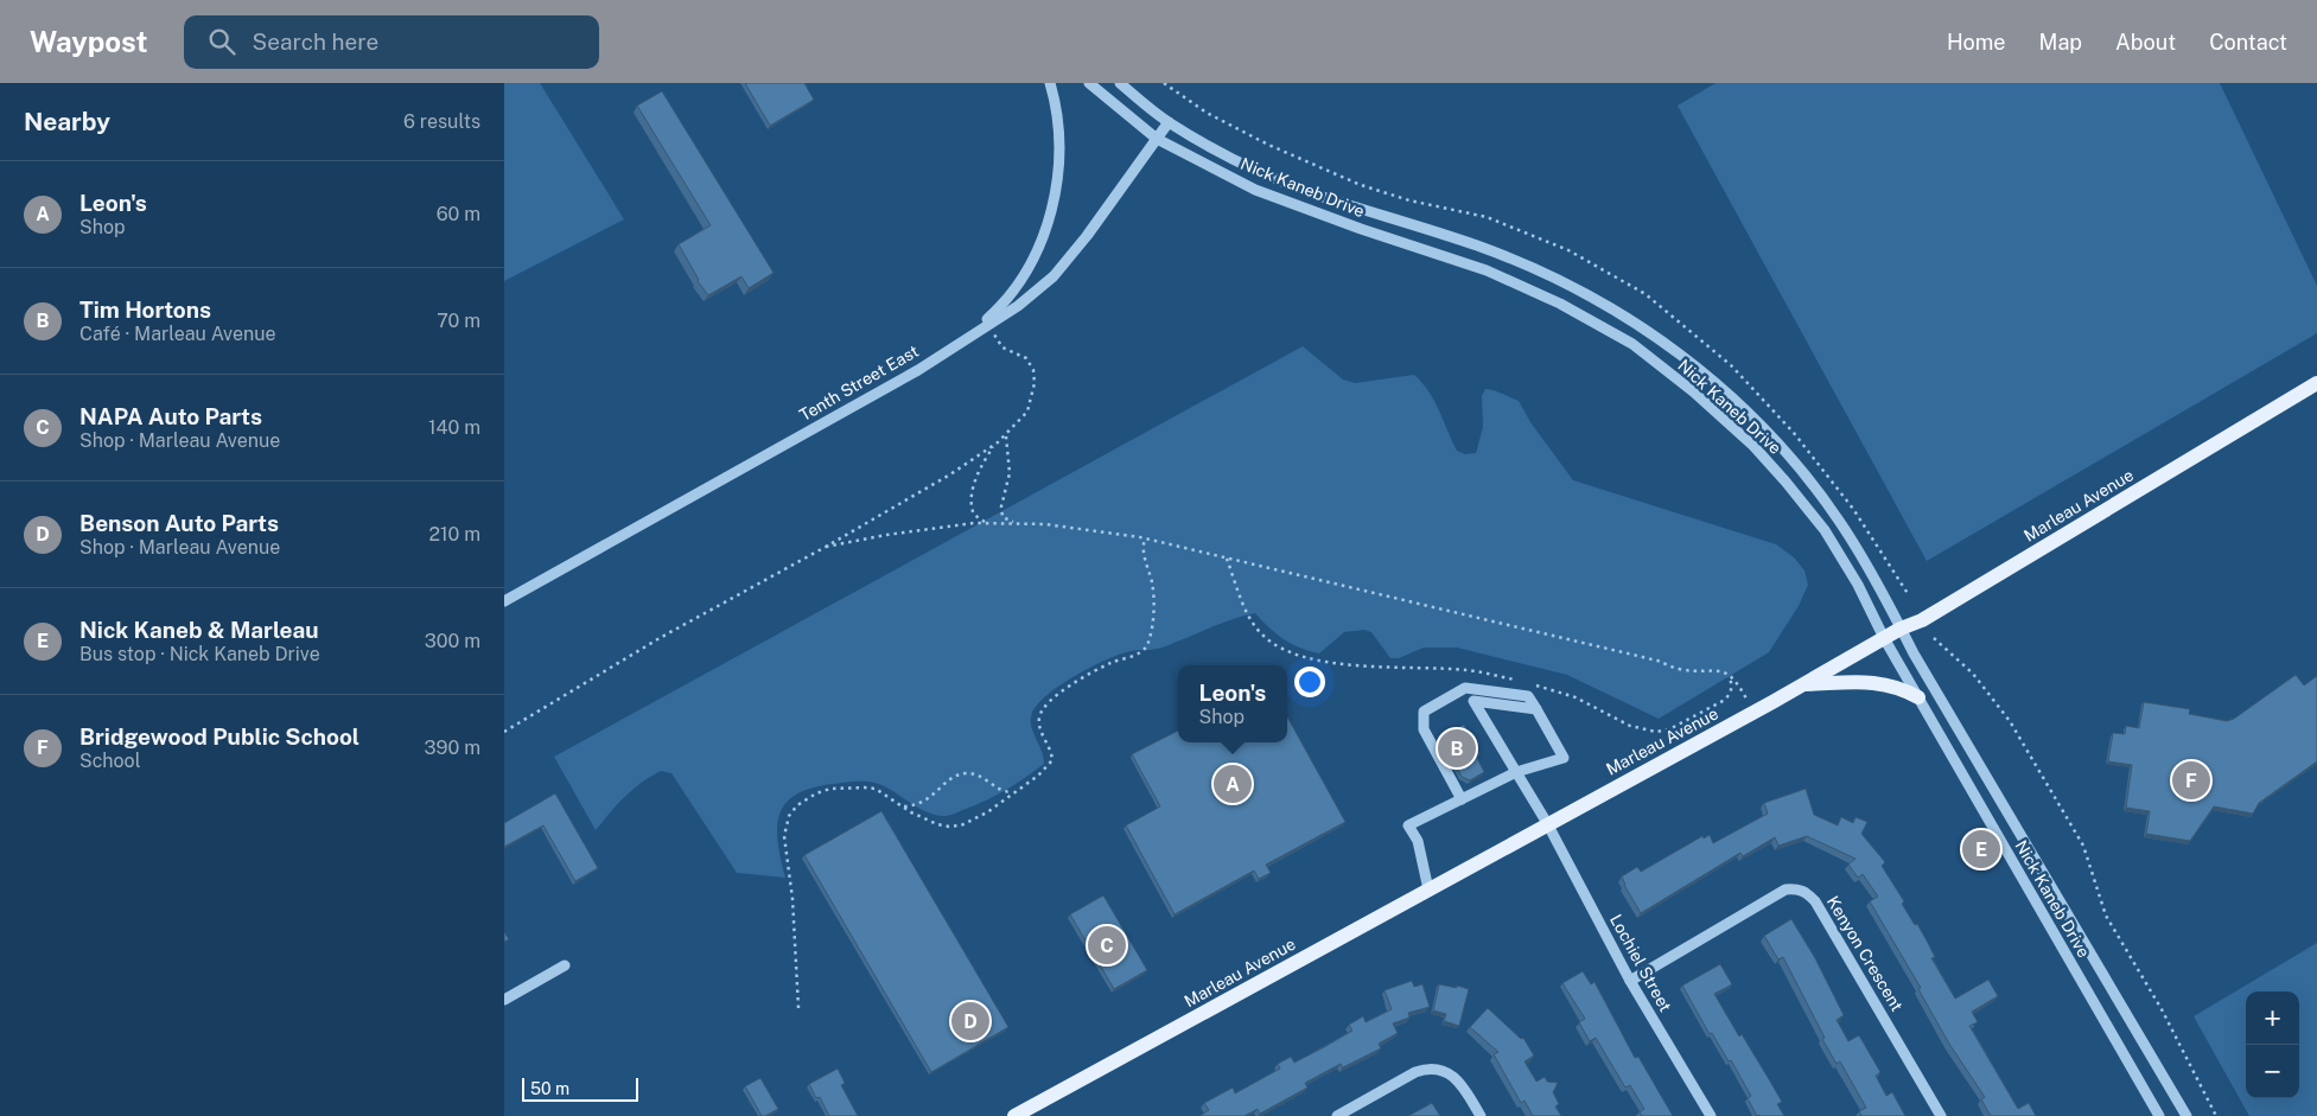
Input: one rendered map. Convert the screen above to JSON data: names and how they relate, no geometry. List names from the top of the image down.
{
  "streets": {
    "main road": ["Marleau Avenue"],
    "street": [
      "Nick Kaneb Drive",
      "Tenth Street East",
      "Kenyon Crescent",
      "Lochiel Street"
    ]
  },
  "crossings": [
    ["Nick Kaneb Drive", "Tenth Street East"],
    ["Nick Kaneb Drive", "Marleau Avenue"],
    ["Marleau Avenue", "Lochiel Street"],
    ["Kenyon Crescent", "Lochiel Street"]
  ],
  "scale_bar": "50 m",
  "page": {
    "header": "Waypost",
    "search": "Search here",
    "nav": [
      "Home",
      "Map",
      "About",
      "Contact"
    ],
    "heading": ["Nearby", "6 results"],
    "list": [
      {
        "mark": "A",
        "name": "Leon's",
        "note": "Shop",
        "value": "60 m"
      },
      {
        "mark": "B",
        "name": "Tim Hortons",
        "note": "Café · Marleau Avenue",
        "value": "70 m"
      },
      {
        "mark": "C",
        "name": "NAPA Auto Parts",
        "note": "Shop · Marleau Avenue",
        "value": "140 m"
      },
      {
        "mark": "D",
        "name": "Benson Auto Parts",
        "note": "Shop · Marleau Avenue",
        "value": "210 m"
      },
      {
        "mark": "E",
        "name": "Nick Kaneb & Marleau",
        "note": "Bus stop · Nick Kaneb Drive",
        "value": "300 m"
      },
      {
        "mark": "F",
        "name": "Bridgewood Public School",
        "note": "School",
        "value": "390 m"
      }
    ],
    "popup": ["Leon's", "Shop"],
    "pins": [
      "B",
      "F",
      "A",
      "E",
      "C",
      "D"
    ],
    "map_buttons": ["+", "−"],
    "scale": "50 m"
  }
}
